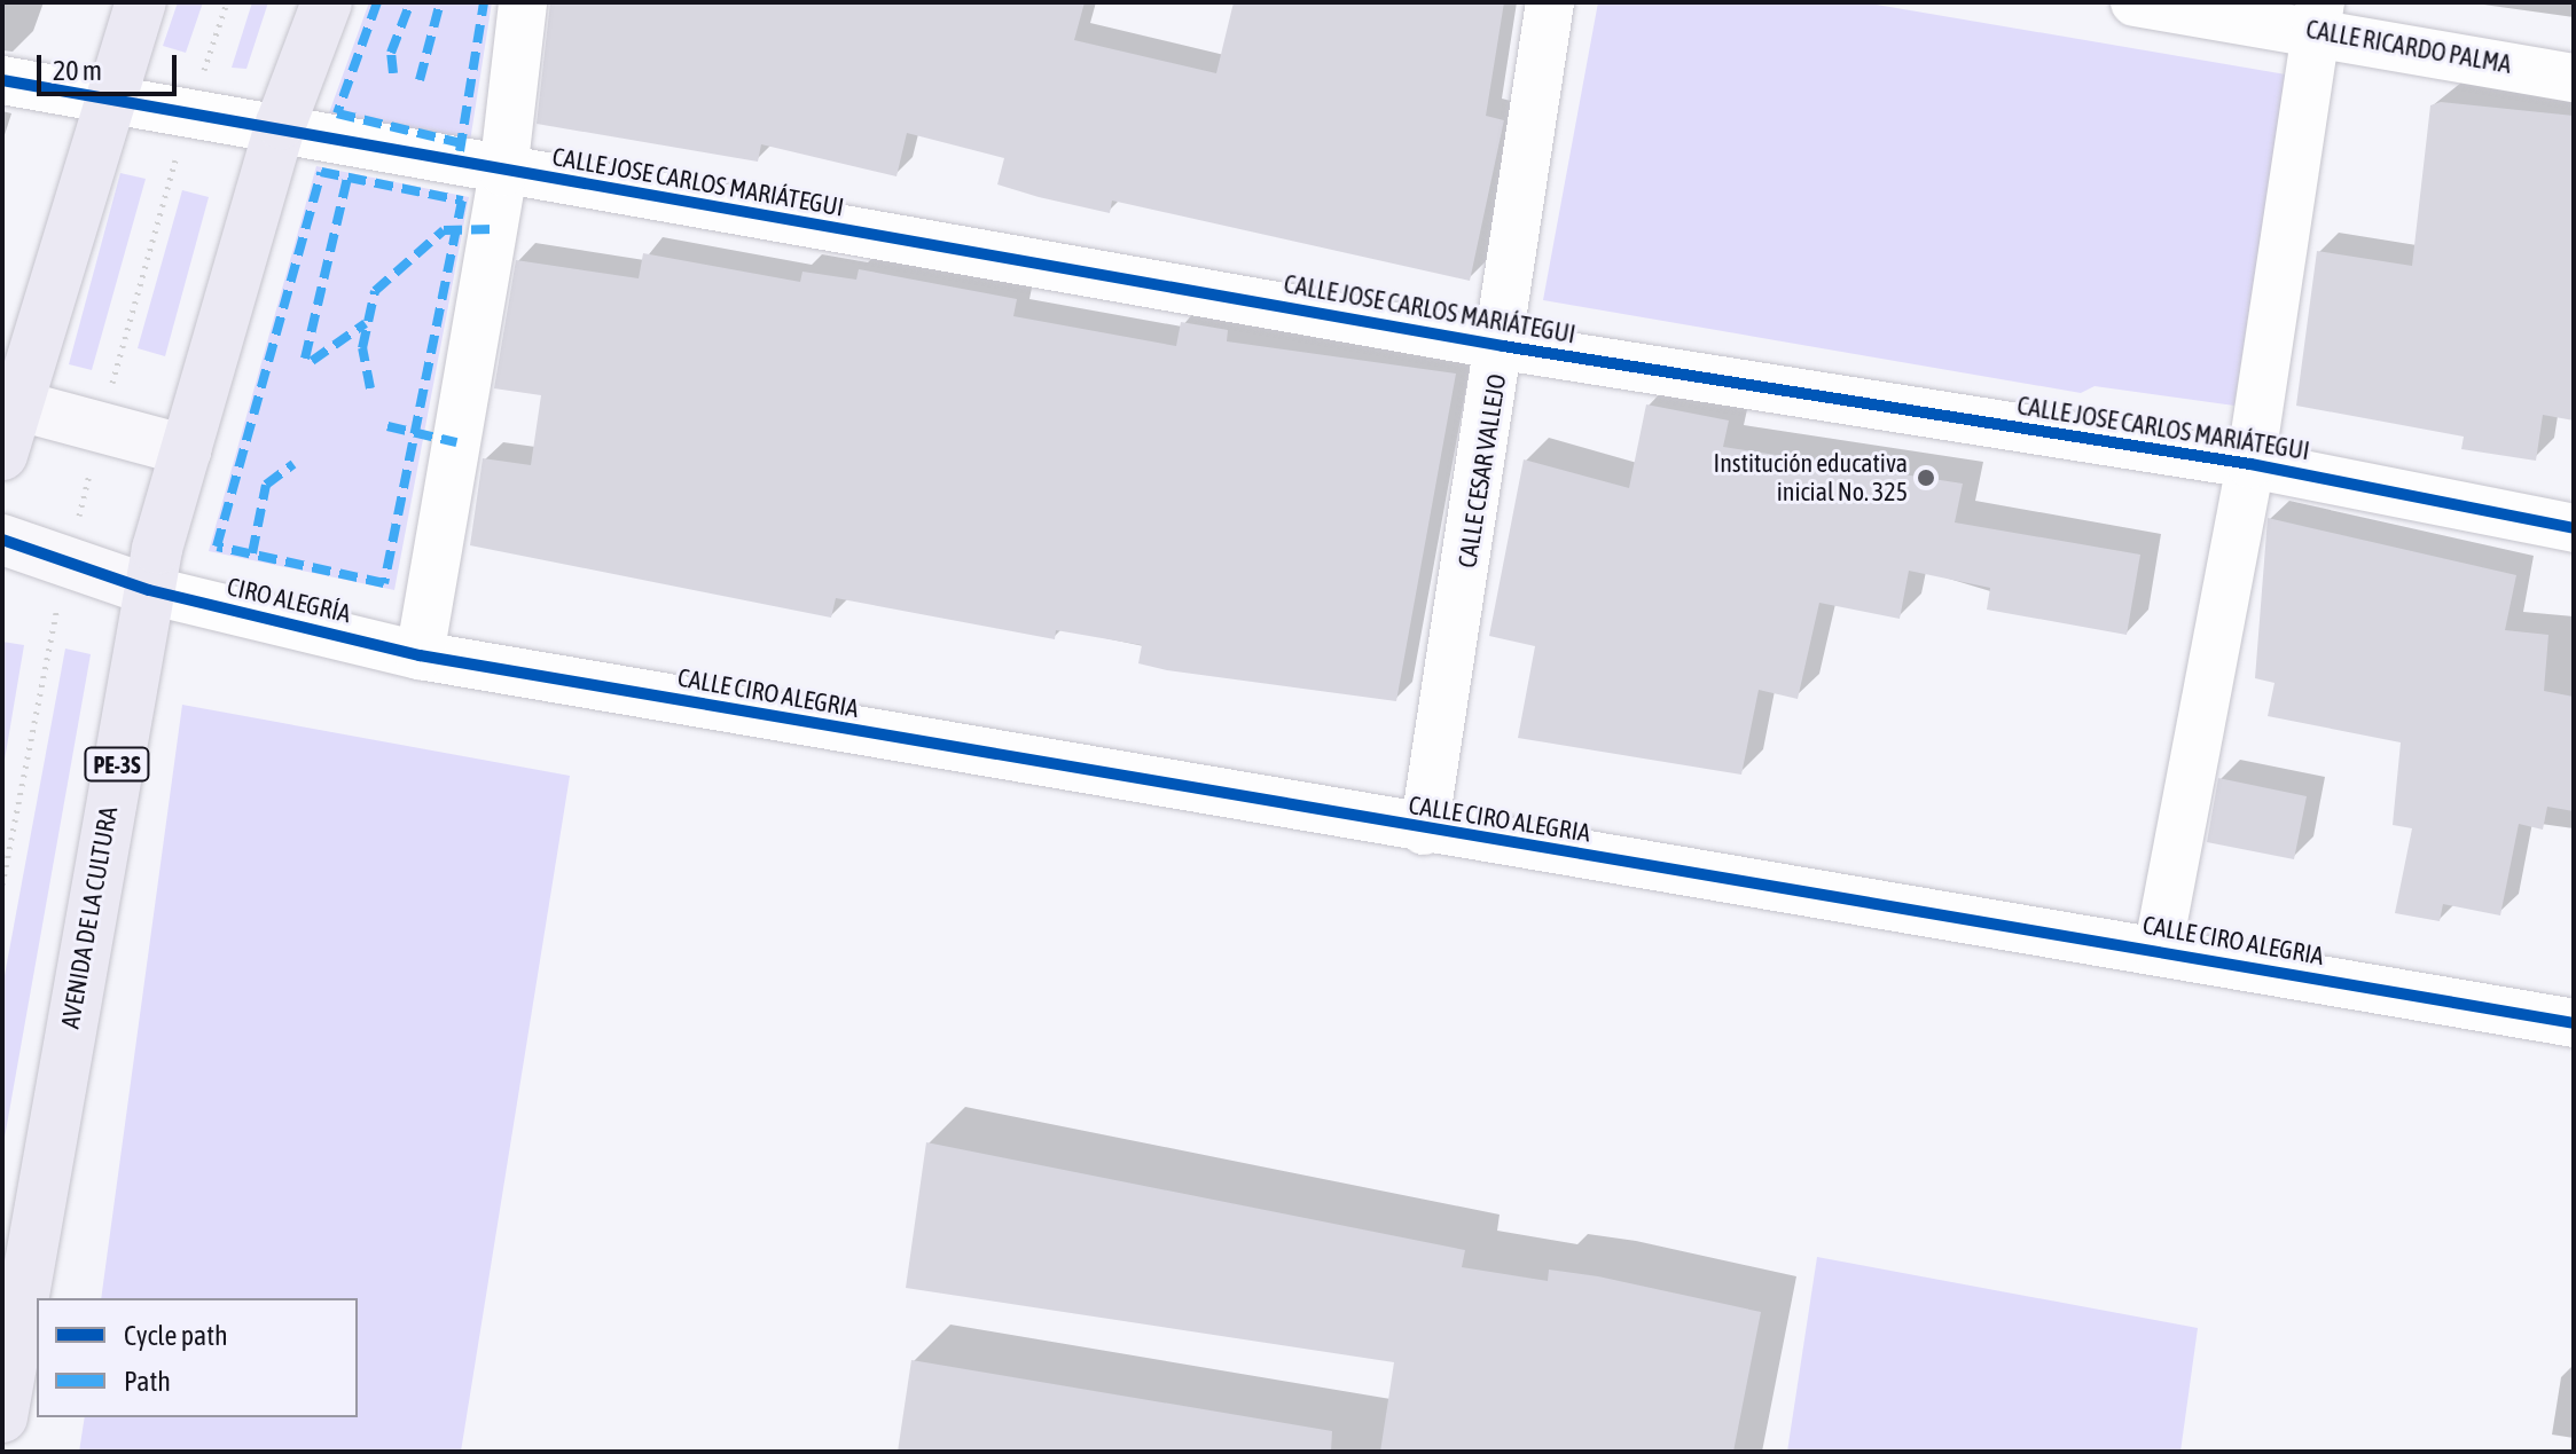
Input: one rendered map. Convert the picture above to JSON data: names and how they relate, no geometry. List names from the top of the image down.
{
  "streets": {
    "highway": ["PE-3S", "AVENIDA DE LA CULTURA"],
    "street": [
      "CALLE RICARDO PALMA",
      "CALLE JOSE CARLOS MARIÁTEGUI",
      "CALLE CESAR VALLEJO",
      "CIRO ALEGRÍA",
      "CALLE CIRO ALEGRIA"
    ]
  },
  "crossings": [
    ["CALLE JOSE CARLOS MARIÁTEGUI", "CALLE CESAR VALLEJO"],
    ["CALLE JOSE CARLOS MARIÁTEGUI", "AVENIDA DE LA CULTURA"],
    ["CALLE CESAR VALLEJO", "CALLE CIRO ALEGRIA"],
    ["CIRO ALEGRÍA", "CALLE CIRO ALEGRIA"],
    ["CIRO ALEGRÍA", "AVENIDA DE LA CULTURA"]
  ],
  "places": ["Institución educativa inicial No. 325"],
  "legend": ["Cycle path", "Path"],
  "scale_bar": "20 m"
}
